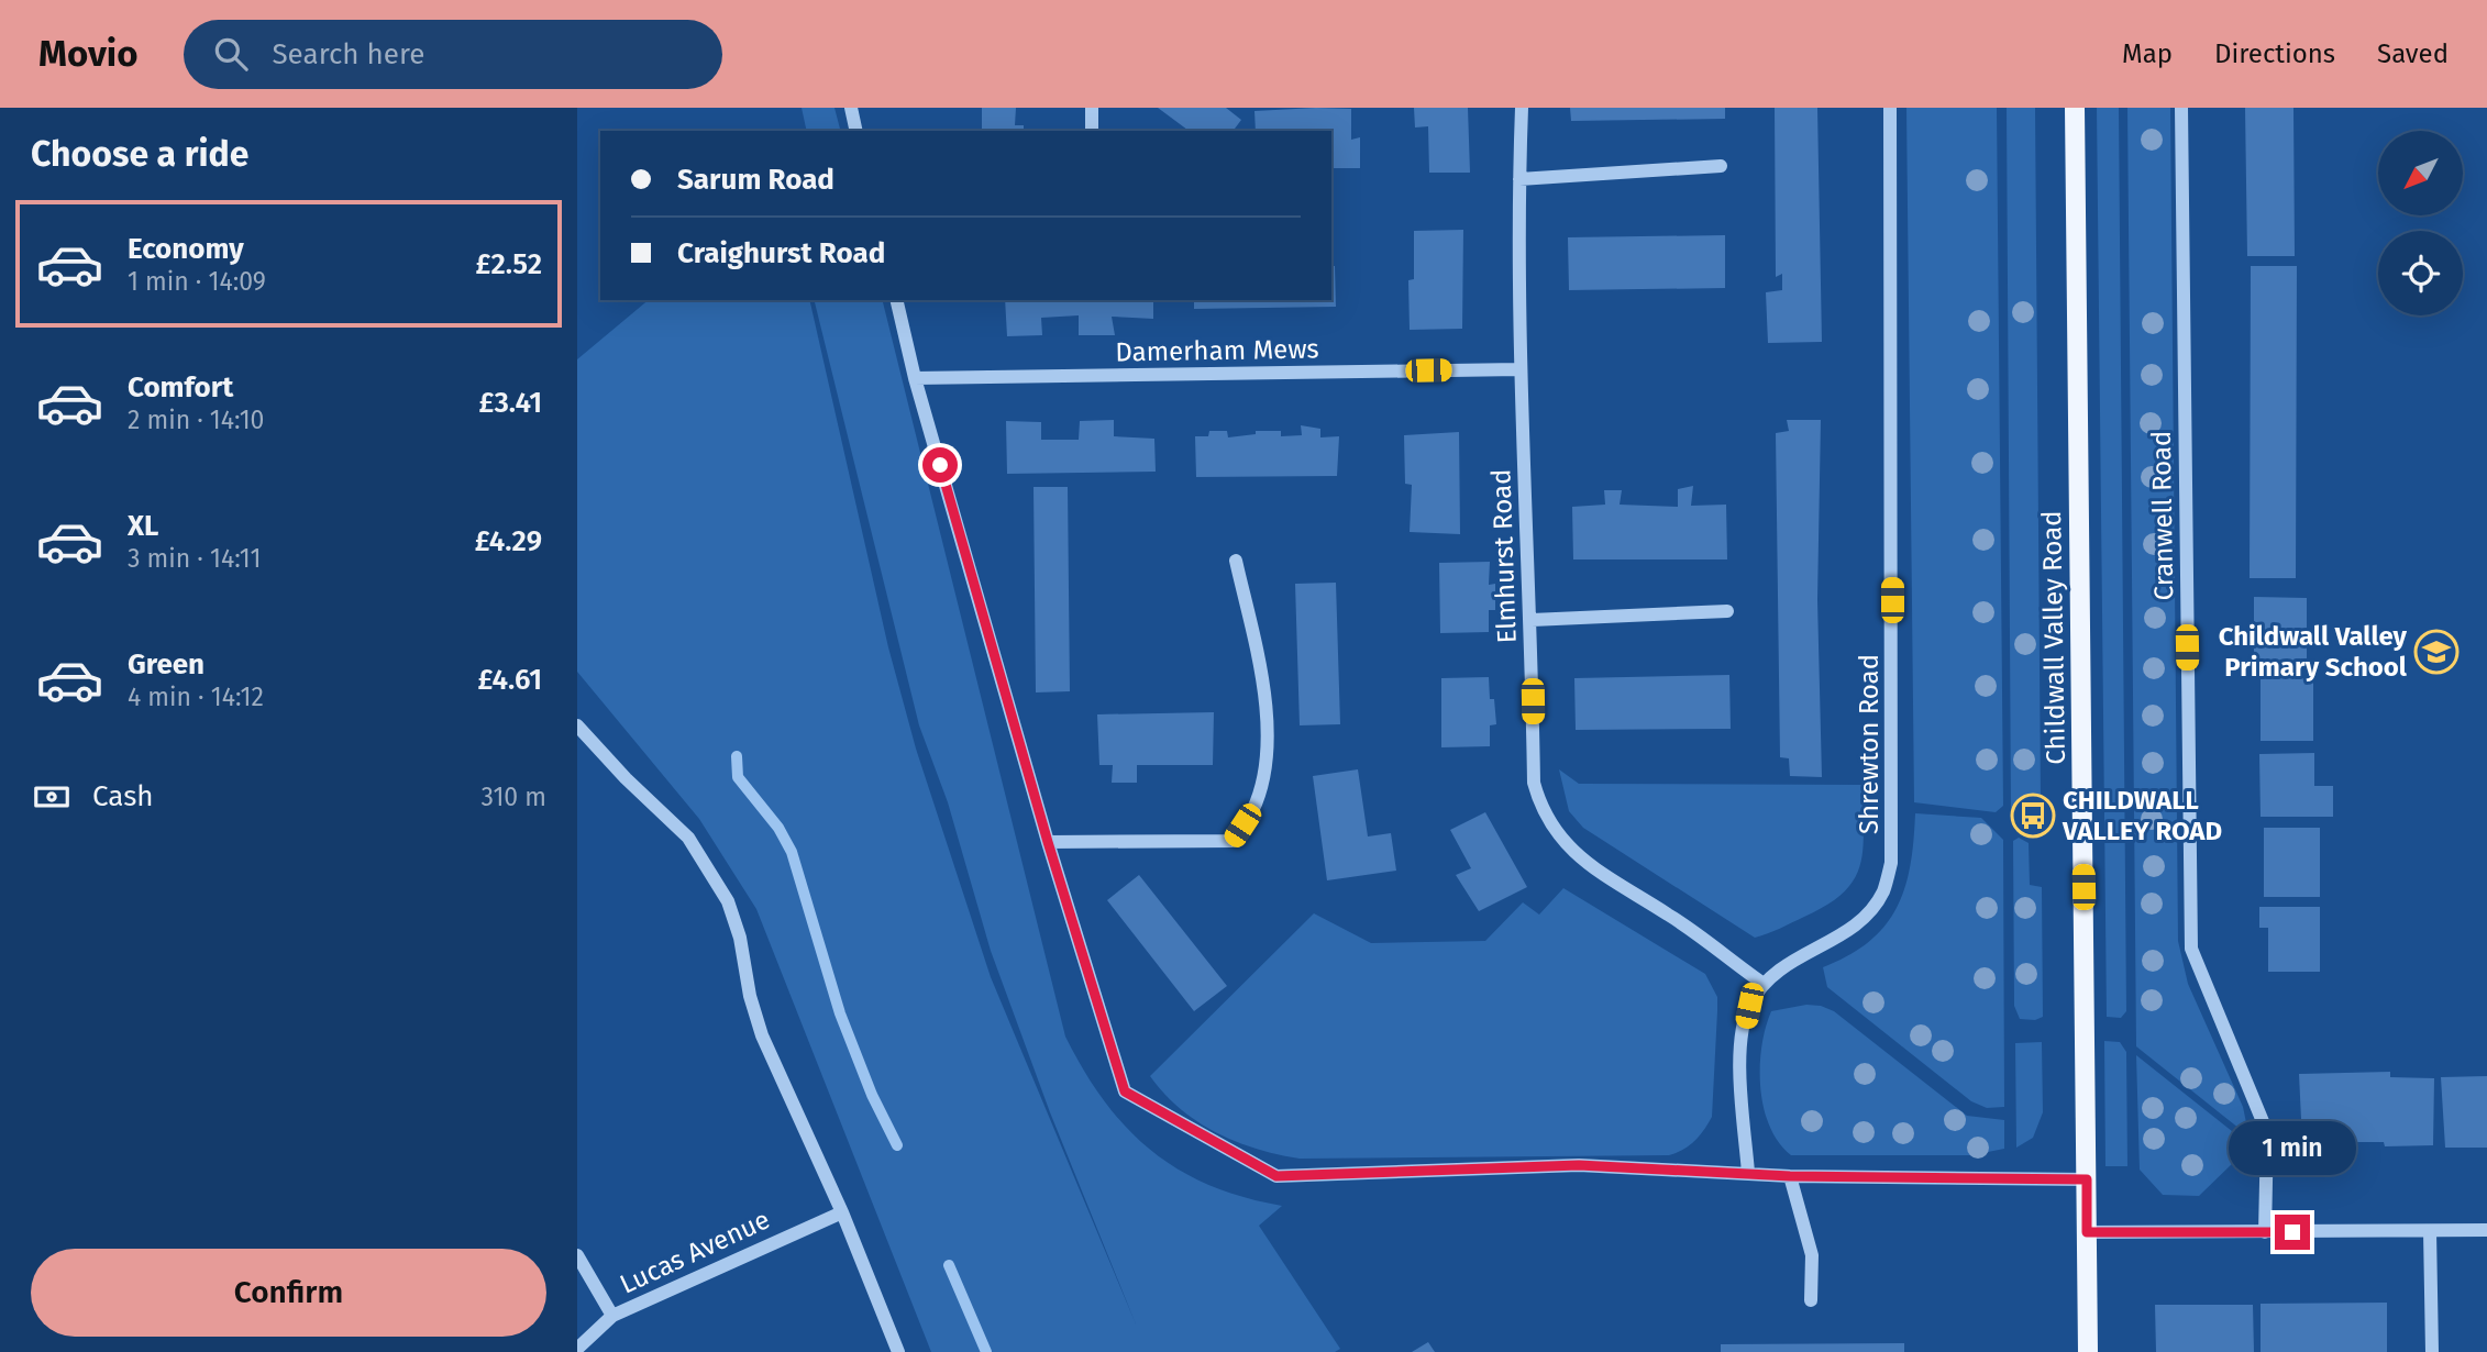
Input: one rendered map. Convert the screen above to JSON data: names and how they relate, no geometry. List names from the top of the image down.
{
  "streets": {
    "main road": ["Childwall Valley Road"],
    "street": [
      "Damerham Mews",
      "Cranwell Road",
      "Elmhurst Road",
      "Shrewton Road",
      "Lucas Avenue"
    ]
  },
  "crossings": [
    ["Damerham Mews", "Elmhurst Road"],
    ["Elmhurst Road", "Shrewton Road"]
  ],
  "places": {
    "school or university": ["Childwall Valley Primary School"],
    "bus stop": ["CHILDWALL VALLEY ROAD"]
  },
  "north": "bottom left",
  "page": {
    "header": "Movio",
    "search": "Search here",
    "nav": ["Map", "Directions", "Saved"],
    "heading": "Choose a ride",
    "banner": ["Sarum Road", "Craighurst Road"],
    "list": [
      {
        "name": "Economy",
        "note": "1 min · 14:09",
        "value": "£2.52"
      },
      {
        "name": "Comfort",
        "note": "2 min · 14:10",
        "value": "£3.41"
      },
      {
        "name": "XL",
        "note": "3 min · 14:11",
        "value": "£4.29"
      },
      {
        "name": "Green",
        "note": "4 min · 14:12",
        "value": "£4.61"
      }
    ],
    "pay": ["Cash", "310 m"],
    "bubble": "1 min",
    "buttons": "Confirm"
  }
}
